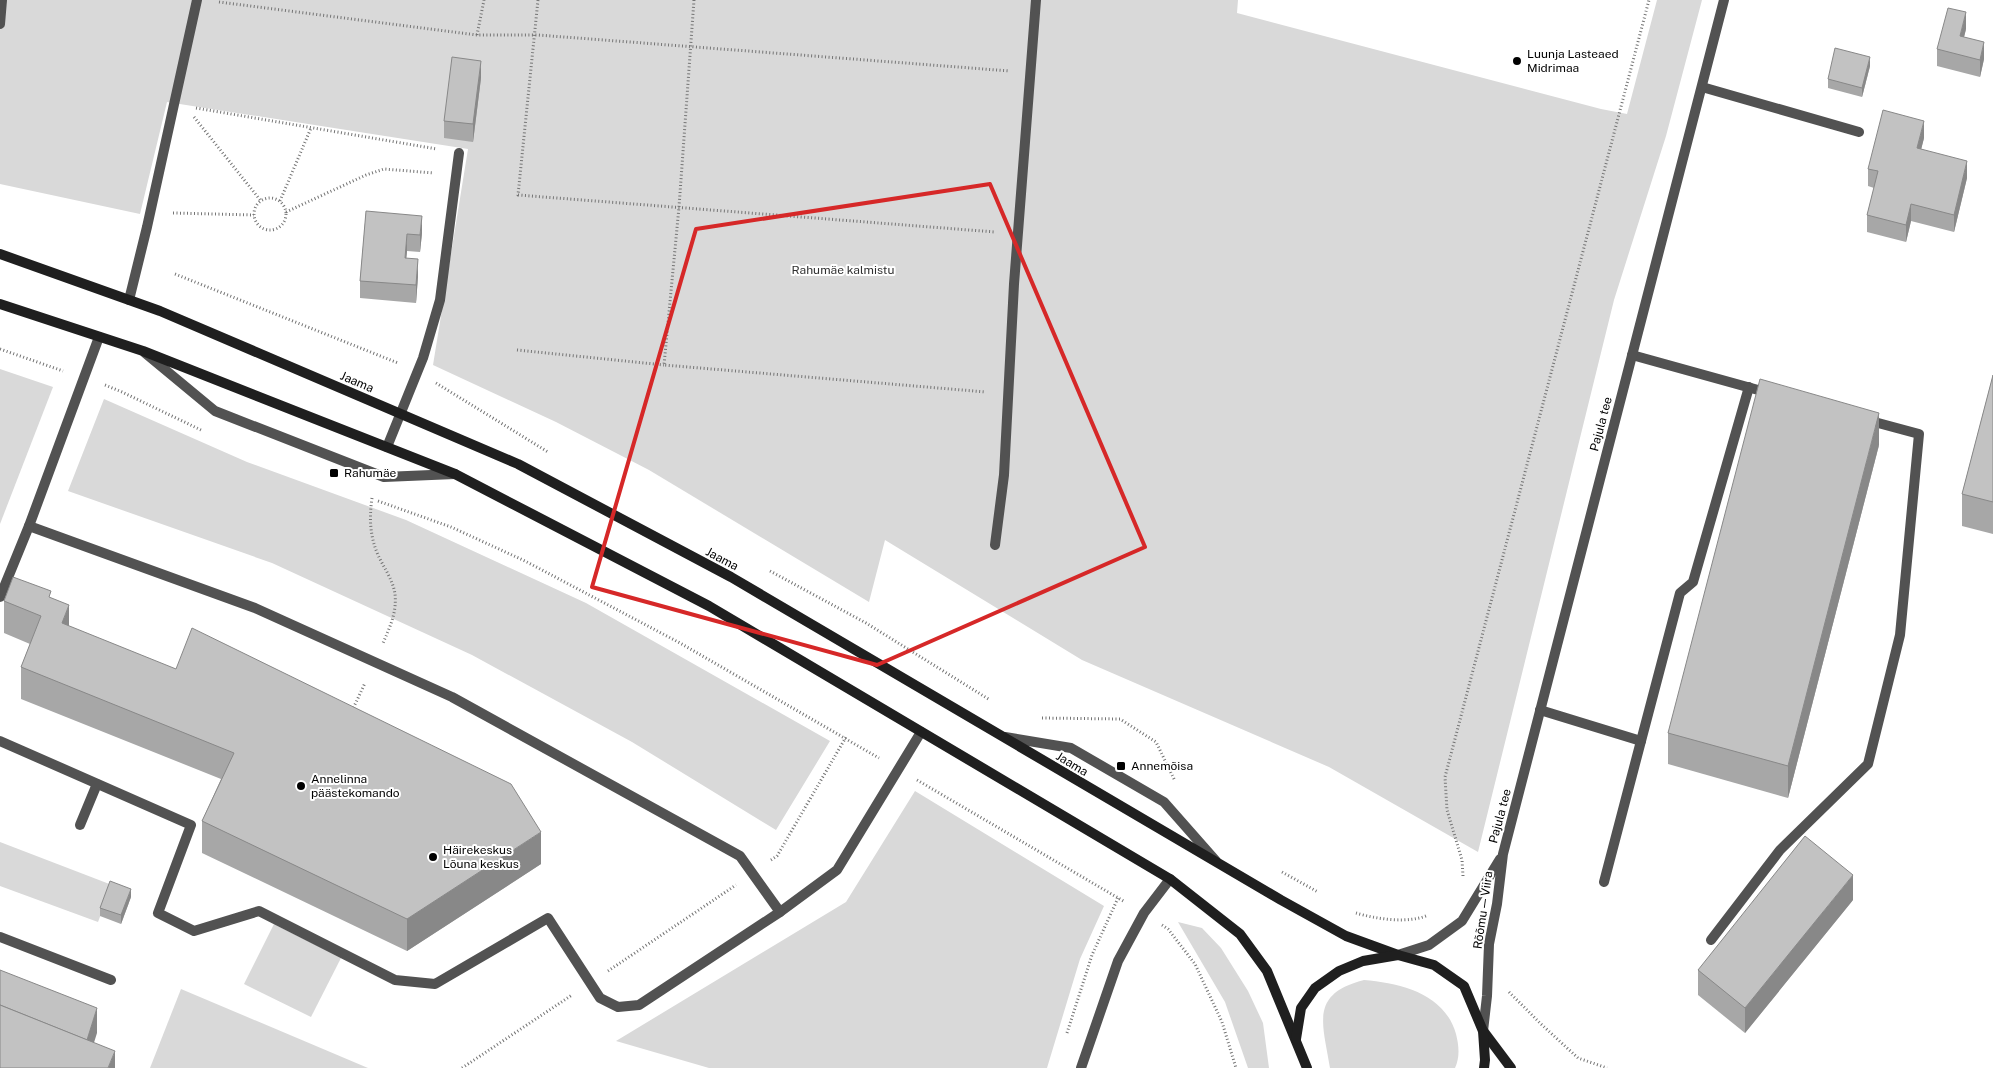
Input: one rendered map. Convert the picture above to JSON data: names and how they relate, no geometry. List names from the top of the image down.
{
  "streets": {
    "main road": ["Jaama"],
    "street": ["Pajula tee", "Rõõmu — Viira"]
  },
  "crossings": [
    ["Jaama", "Rõõmu — Viira"],
    ["Pajula tee", "Rõõmu — Viira"]
  ],
  "parks": ["Rahumäe kalmistu"],
  "places": {
    "other": ["Luunja Lasteaed Midrimaa", "Annelinna päästekomando", "Häirekeskus Lõuna keskus"],
    "transit": ["Rahumäe", "Annemõisa"]
  }
}
